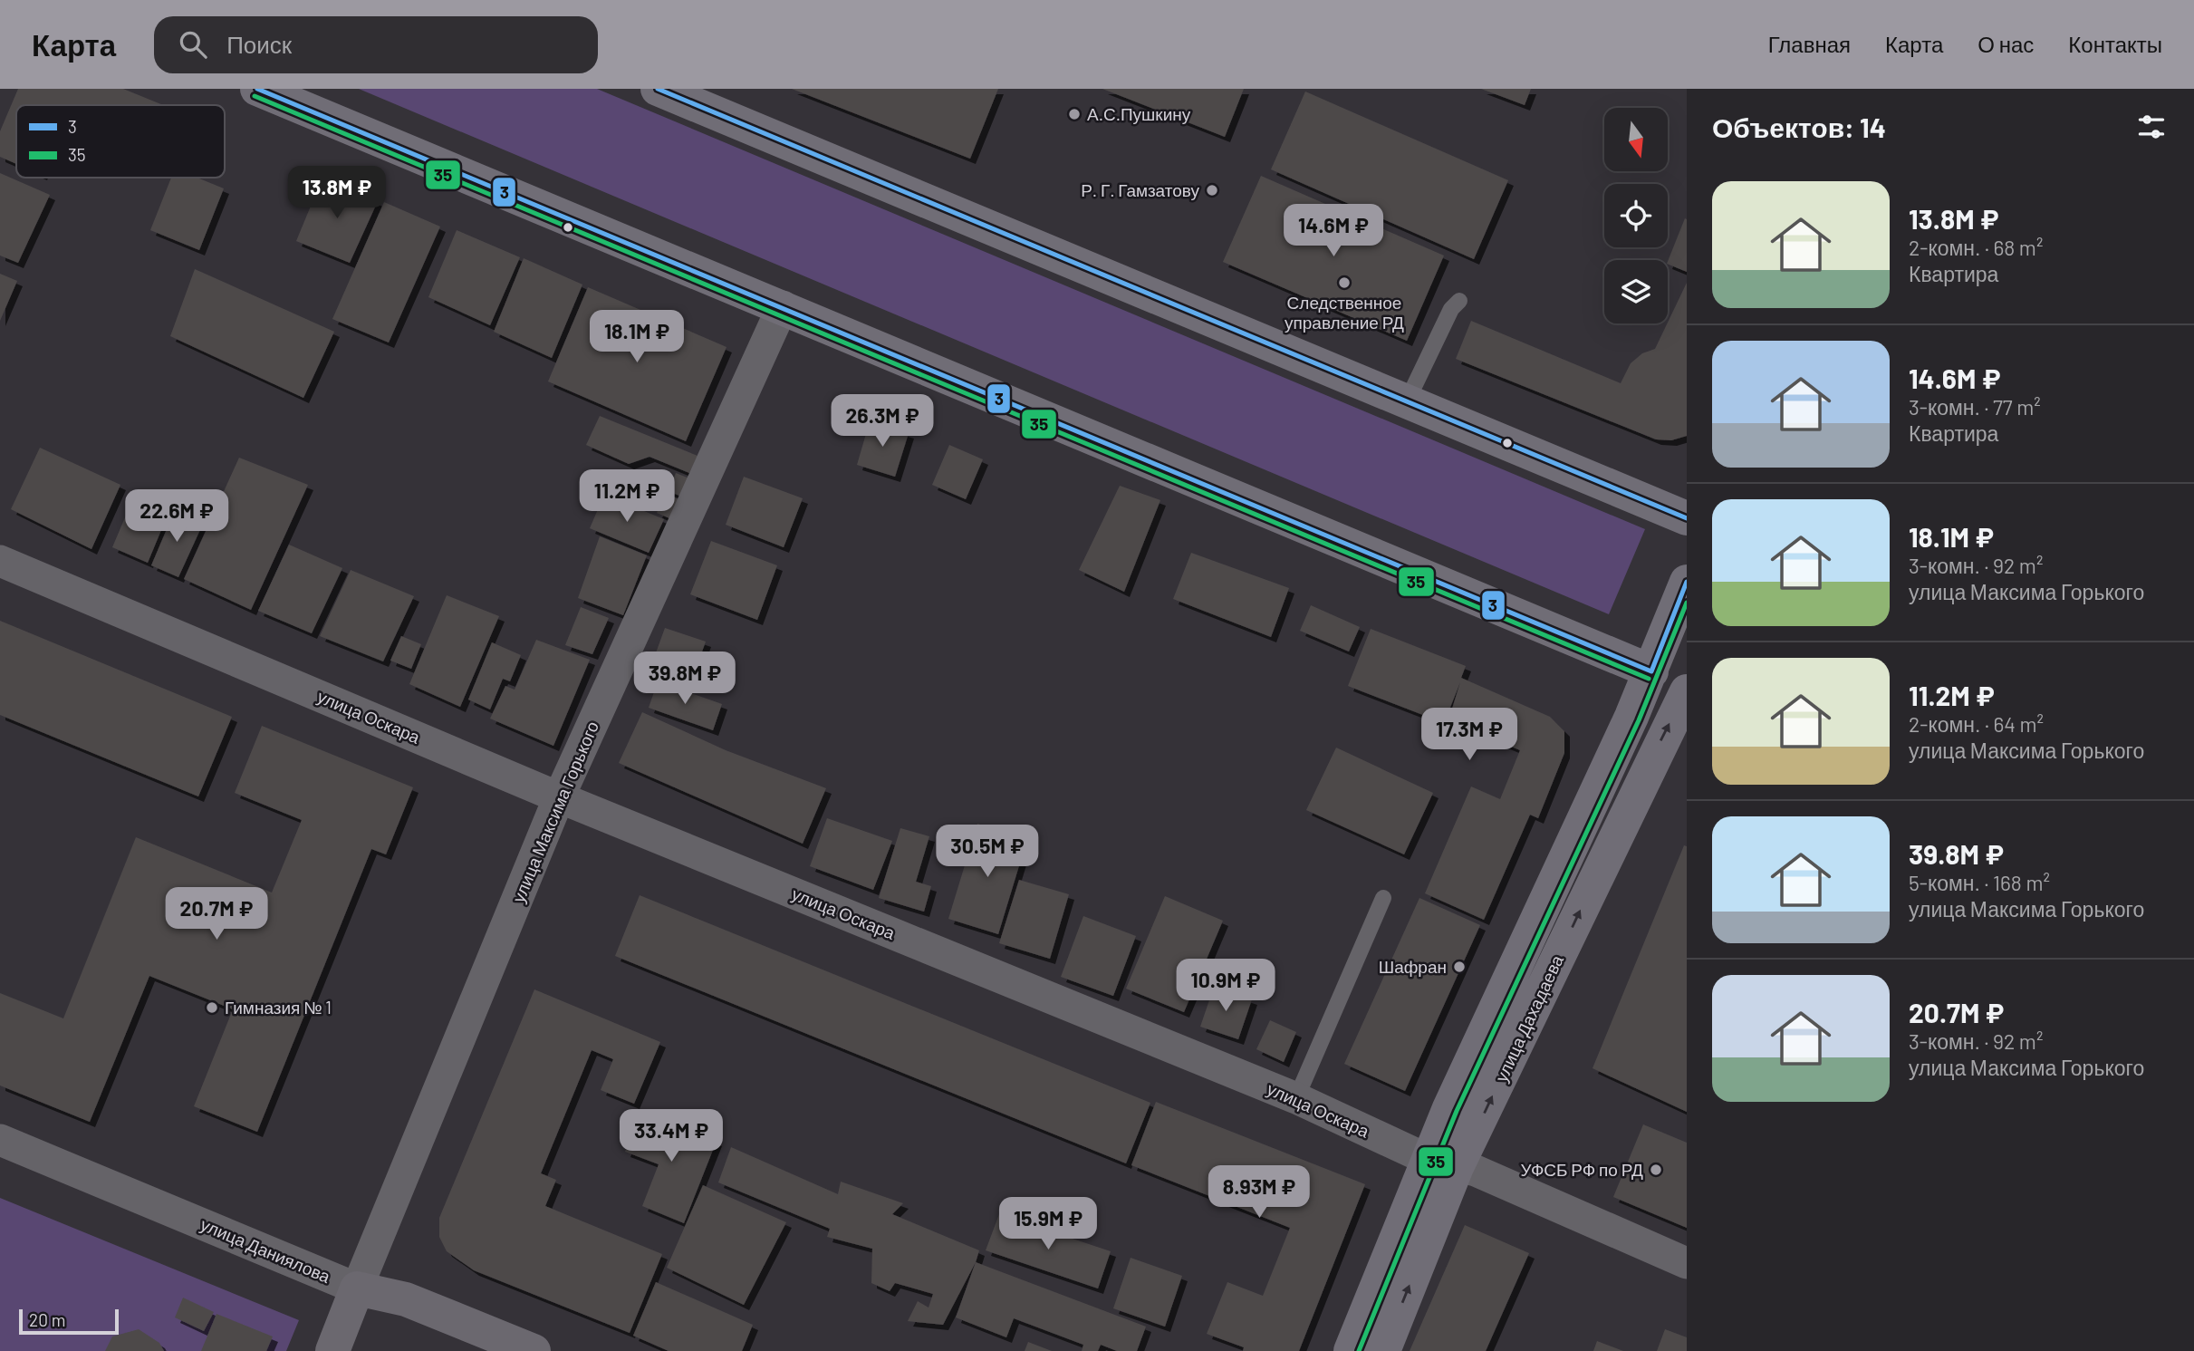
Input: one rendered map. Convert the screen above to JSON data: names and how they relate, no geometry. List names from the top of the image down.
{
  "streets": {
    "main road": ["улица Дахадаева"],
    "street": ["улица Оскара", "улица Максима Горького", "улица Даниялова"]
  },
  "crossings": [
    ["улица Оскара", "улица Максима Горького"],
    ["улица Оскара", "улица Дахадаева"],
    ["улица Максима Горького", "улица Даниялова"]
  ],
  "places": [
    "А.С.Пушкину",
    "Р. Г. Гамзатову",
    "Следственное управление РД",
    "Шафран",
    "Гимназия № 1",
    "УФСБ РФ по РД"
  ],
  "lines": ["transit line 3", "transit line 35"],
  "legend": ["3", "35"],
  "scale_bar": "20 m",
  "north": "bottom",
  "page": {
    "header": "Карта",
    "search": "Поиск",
    "nav": [
      "Главная",
      "Карта",
      "О нас",
      "Контакты"
    ],
    "heading": "Объектов: 14",
    "list": [
      {
        "name": "13.8M ₽",
        "note": "2-комн. · 68 m² · Квартира"
      },
      {
        "name": "14.6M ₽",
        "note": "3-комн. · 77 m² · Квартира"
      },
      {
        "name": "18.1M ₽",
        "note": "3-комн. · 92 m² · улица Максима Горького"
      },
      {
        "name": "11.2M ₽",
        "note": "2-комн. · 64 m² · улица Максима Горького"
      },
      {
        "name": "39.8M ₽",
        "note": "5-комн. · 168 m² · улица Максима Горького"
      },
      {
        "name": "20.7M ₽",
        "note": "3-комн. · 92 m² · улица Максима Горького"
      }
    ],
    "price": [
      "13.8M ₽",
      "14.6M ₽",
      "18.1M ₽",
      "26.3M ₽",
      "11.2M ₽",
      "22.6M ₽",
      "39.8M ₽",
      "17.3M ₽",
      "30.5M ₽",
      "20.7M ₽",
      "10.9M ₽",
      "33.4M ₽",
      "8.93M ₽",
      "15.9M ₽"
    ],
    "scale": "20 m"
  }
}
